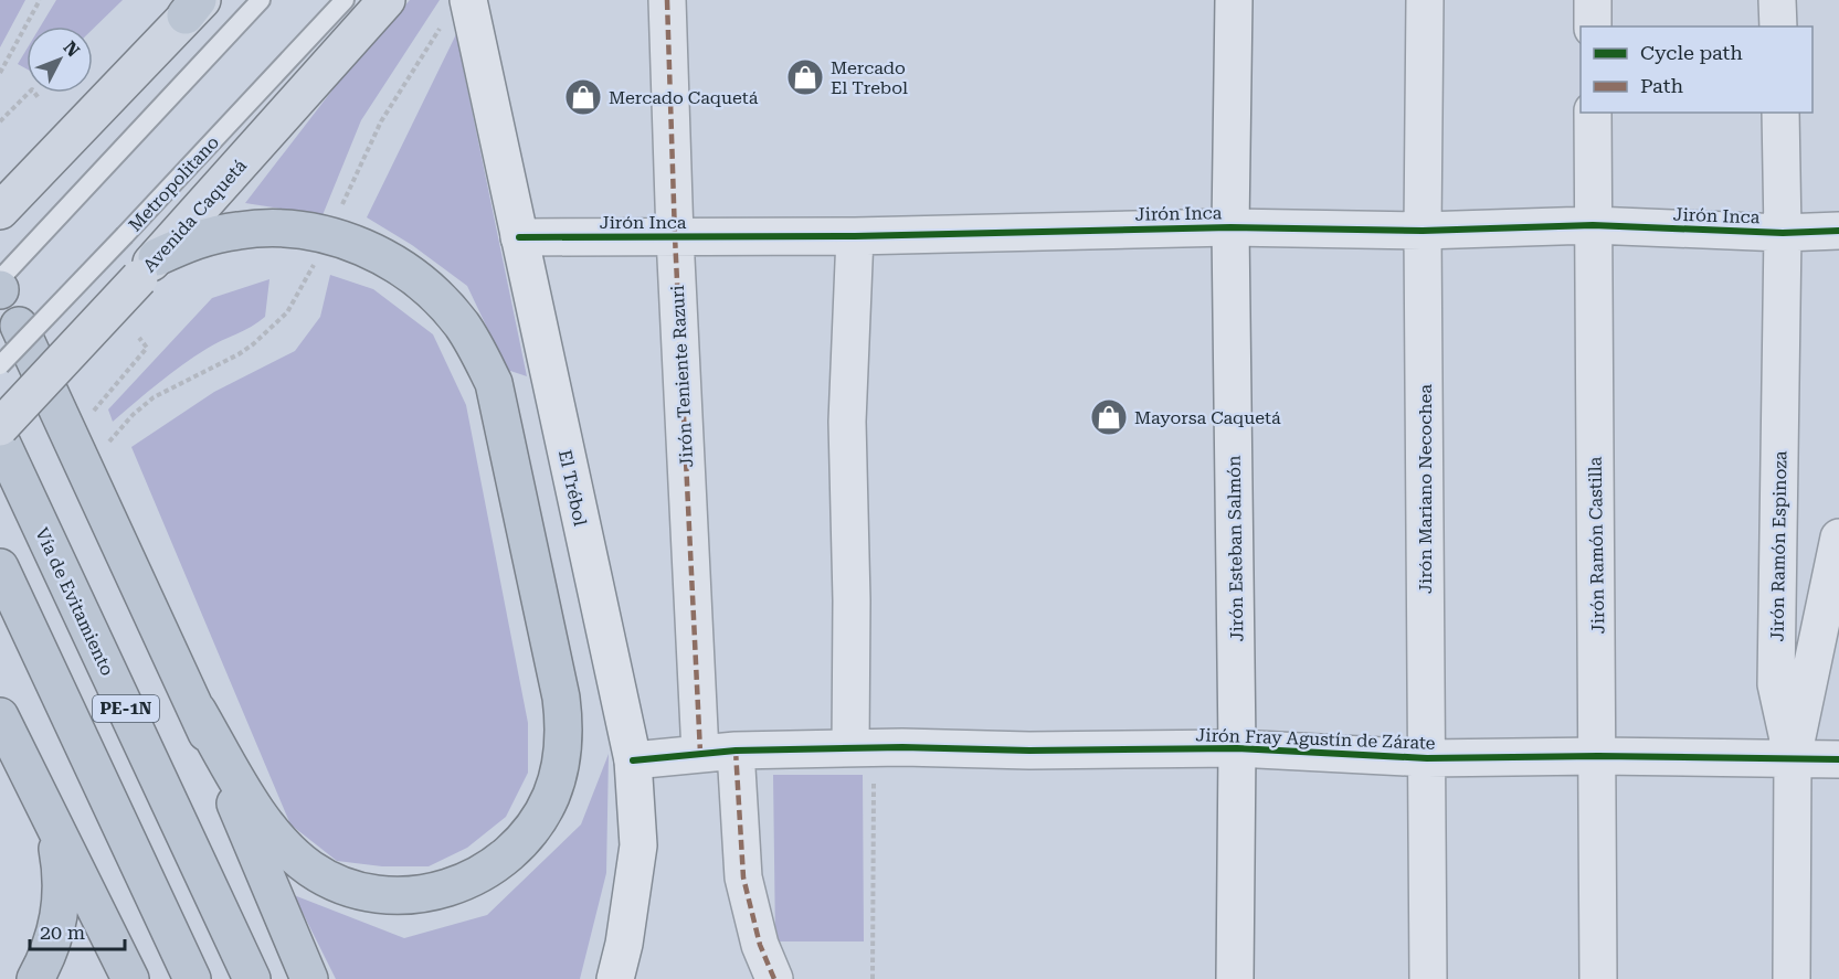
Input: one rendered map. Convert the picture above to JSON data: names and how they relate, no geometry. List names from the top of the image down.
{
  "streets": {
    "highway": ["Vía de Evitamiento", "PE-1N"],
    "main road": ["Avenida Caquetá"],
    "street": [
      "Jirón Inca",
      "Jirón Teniente Razuri",
      "El Trébol",
      "Jirón Mariano Necochea",
      "Jirón Ramón Castilla",
      "Jirón Ramón Espinoza",
      "Jirón Esteban Salmón",
      "Jirón Fray Agustín de Zárate"
    ],
    "lane": ["Metropolitano"]
  },
  "crossings": [
    ["Jirón Inca", "Jirón Teniente Razuri"],
    ["Jirón Inca", "El Trébol"],
    ["Jirón Inca", "Jirón Mariano Necochea"],
    ["Jirón Inca", "Jirón Ramón Castilla"],
    ["Jirón Inca", "Jirón Ramón Espinoza"],
    ["Jirón Inca", "Jirón Esteban Salmón"],
    ["Jirón Teniente Razuri", "Jirón Fray Agustín de Zárate"],
    ["El Trébol", "Jirón Fray Agustín de Zárate"],
    ["Jirón Mariano Necochea", "Jirón Fray Agustín de Zárate"],
    ["Jirón Ramón Castilla", "Jirón Fray Agustín de Zárate"],
    ["Jirón Ramón Espinoza", "Jirón Fray Agustín de Zárate"],
    ["Jirón Esteban Salmón", "Jirón Fray Agustín de Zárate"]
  ],
  "places": {
    "shop": ["Mercado El Trebol", "Mercado Caquetá", "Mayorsa Caquetá"]
  },
  "legend": ["Cycle path", "Path"],
  "scale_bar": "20 m",
  "north": "top right"
}
